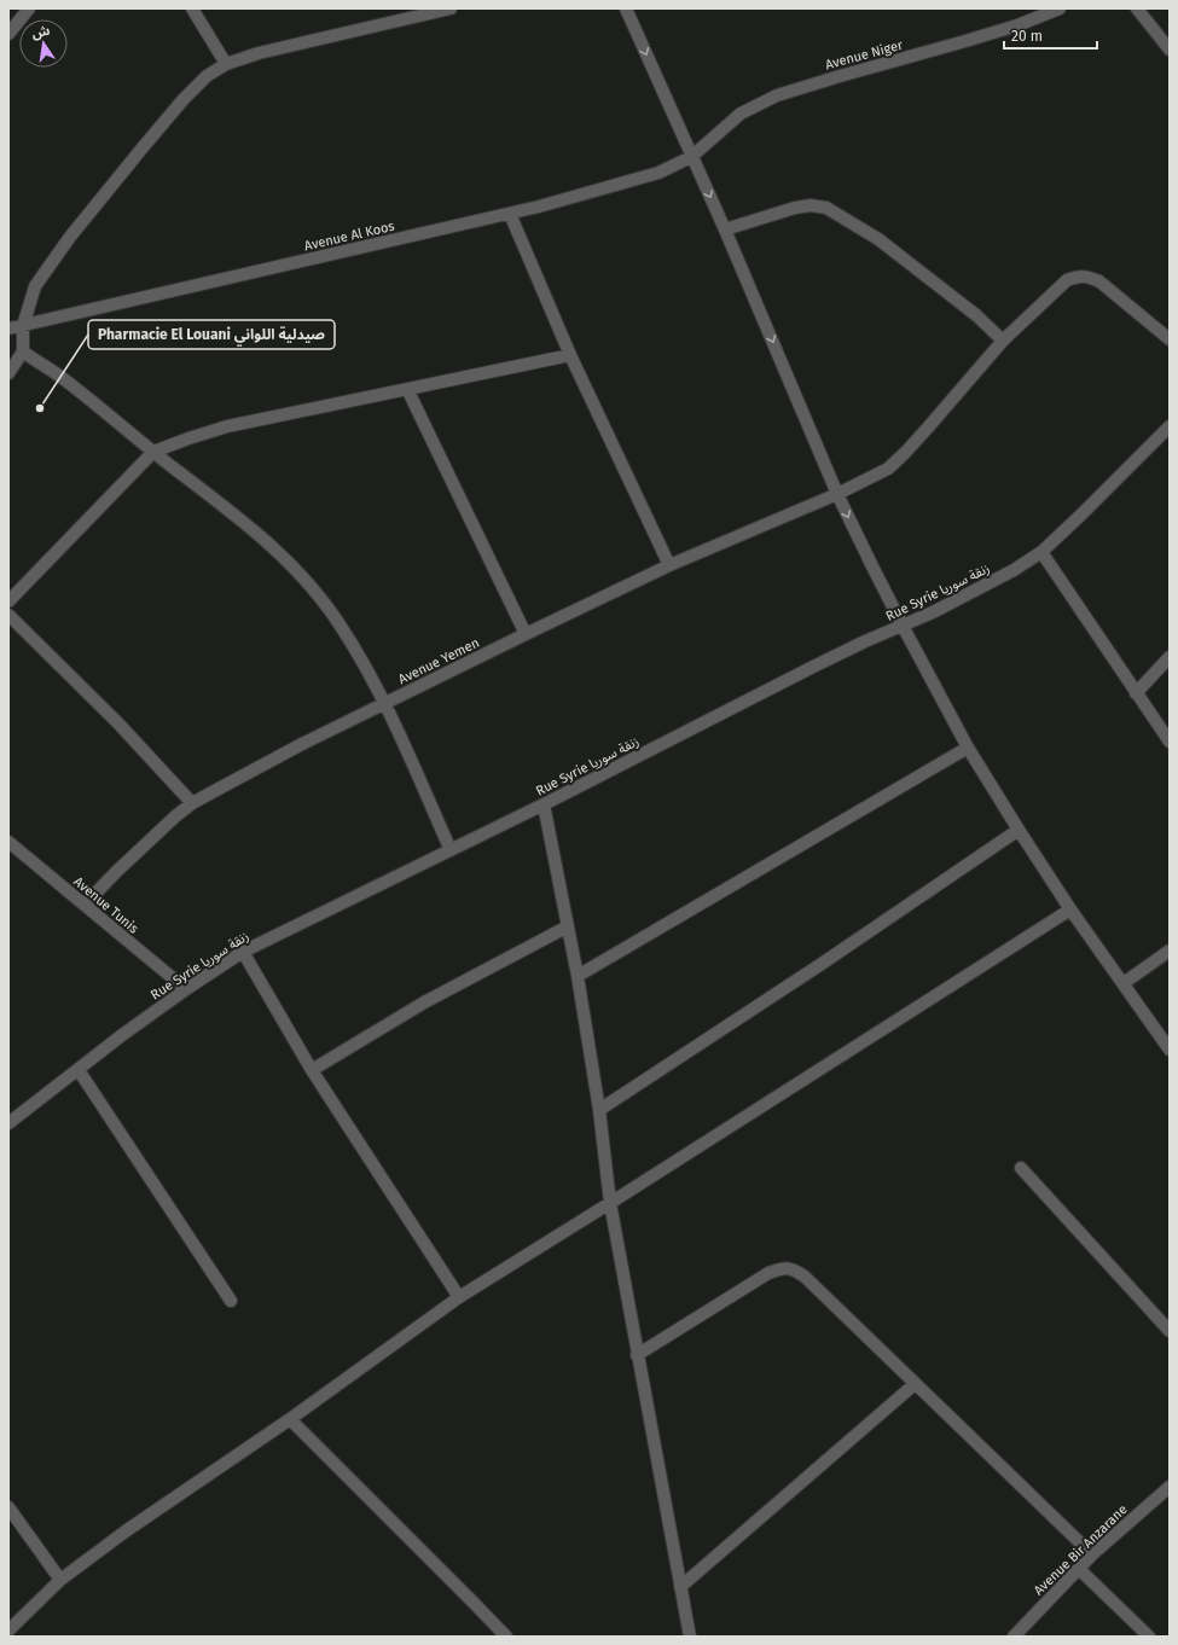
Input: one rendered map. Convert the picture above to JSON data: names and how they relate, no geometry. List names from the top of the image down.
{
  "streets": {
    "street": [
      "Avenue Niger",
      "Avenue Al Koos",
      "Rue Syrie زنقة سوريا",
      "Avenue Yemen",
      "Avenue Tunis",
      "Avenue Bir Anzarane"
    ]
  },
  "crossings": [
    ["Avenue Niger", "Avenue Al Koos"],
    ["Rue Syrie زنقة سوريا", "Avenue Tunis"],
    ["Avenue Yemen", "Avenue Tunis"]
  ],
  "places": ["Pharmacie El Louani صيدلية اللواني"],
  "scale_bar": "20 m",
  "north": "top"
}
